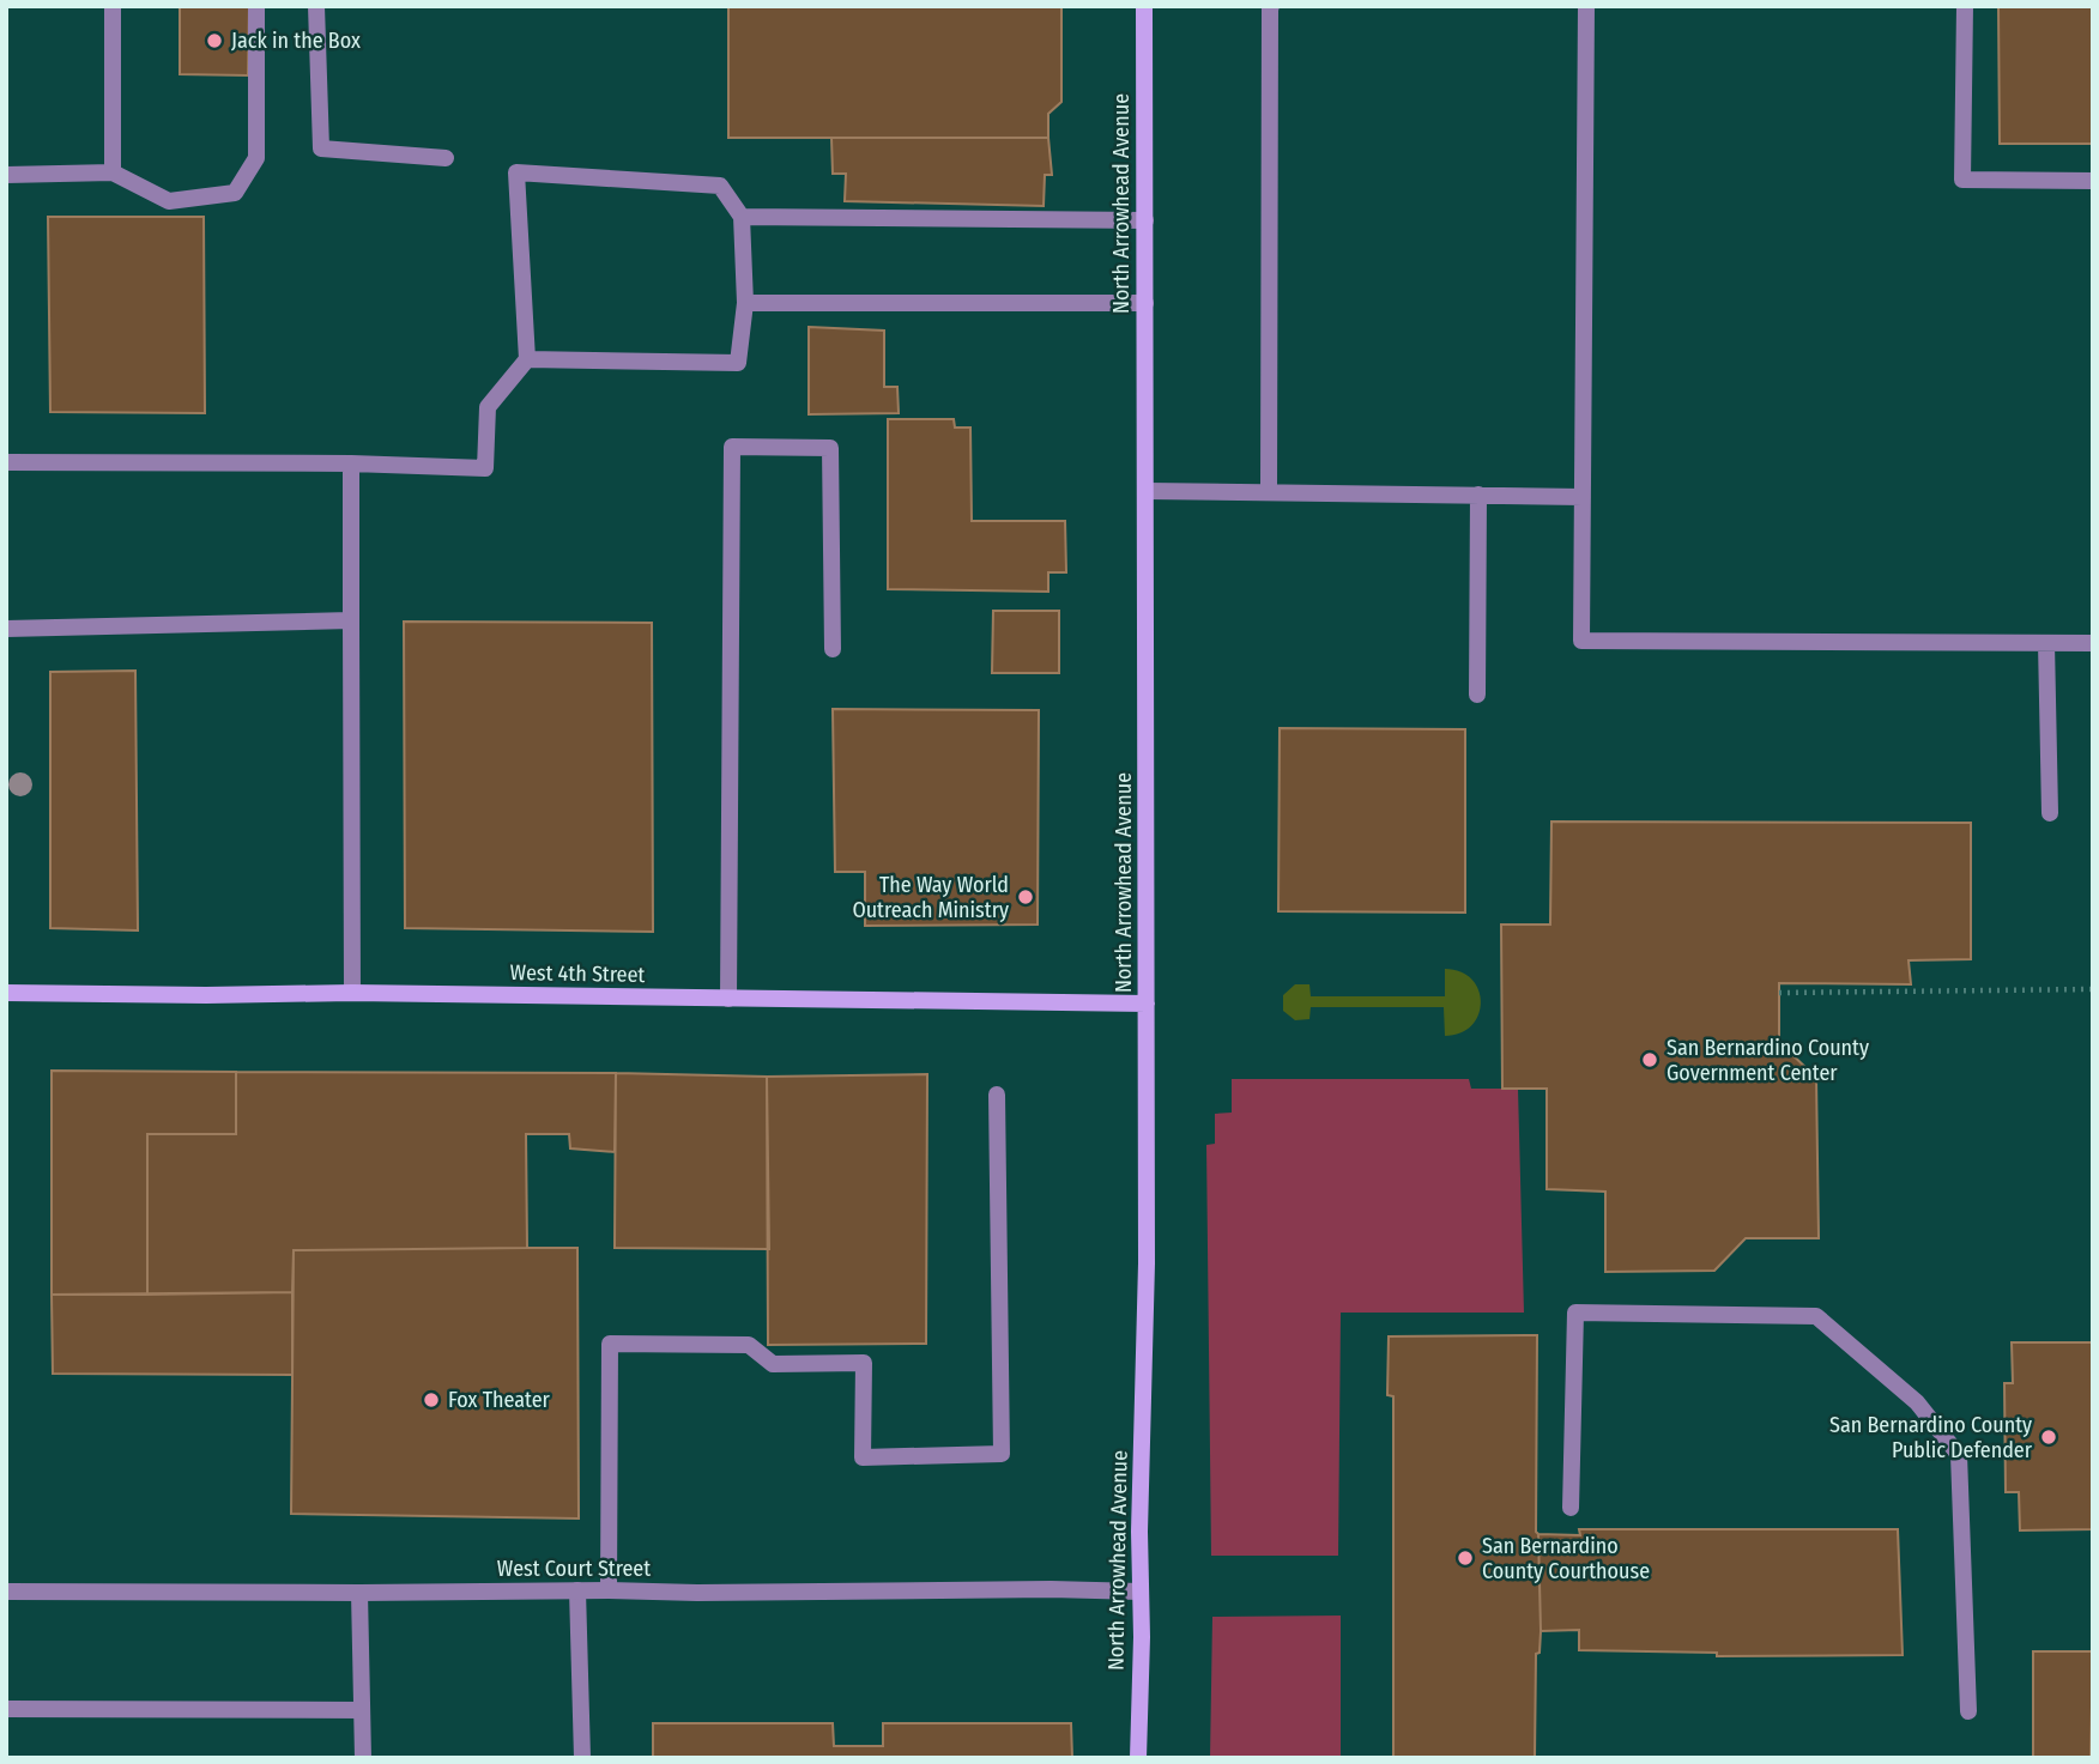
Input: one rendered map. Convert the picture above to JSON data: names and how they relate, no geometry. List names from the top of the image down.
{
  "streets": {
    "main road": ["North Arrowhead Avenue", "West 4th Street"],
    "street": ["West Court Street"]
  },
  "crossings": [
    ["North Arrowhead Avenue", "West 4th Street"],
    ["North Arrowhead Avenue", "West Court Street"]
  ],
  "places": [
    "Jack in the Box",
    "The Way World Outreach Ministry",
    "San Bernardino County Government Center",
    "Fox Theater",
    "San Bernardino County Public Defender",
    "San Bernardino County Courthouse"
  ]
}
